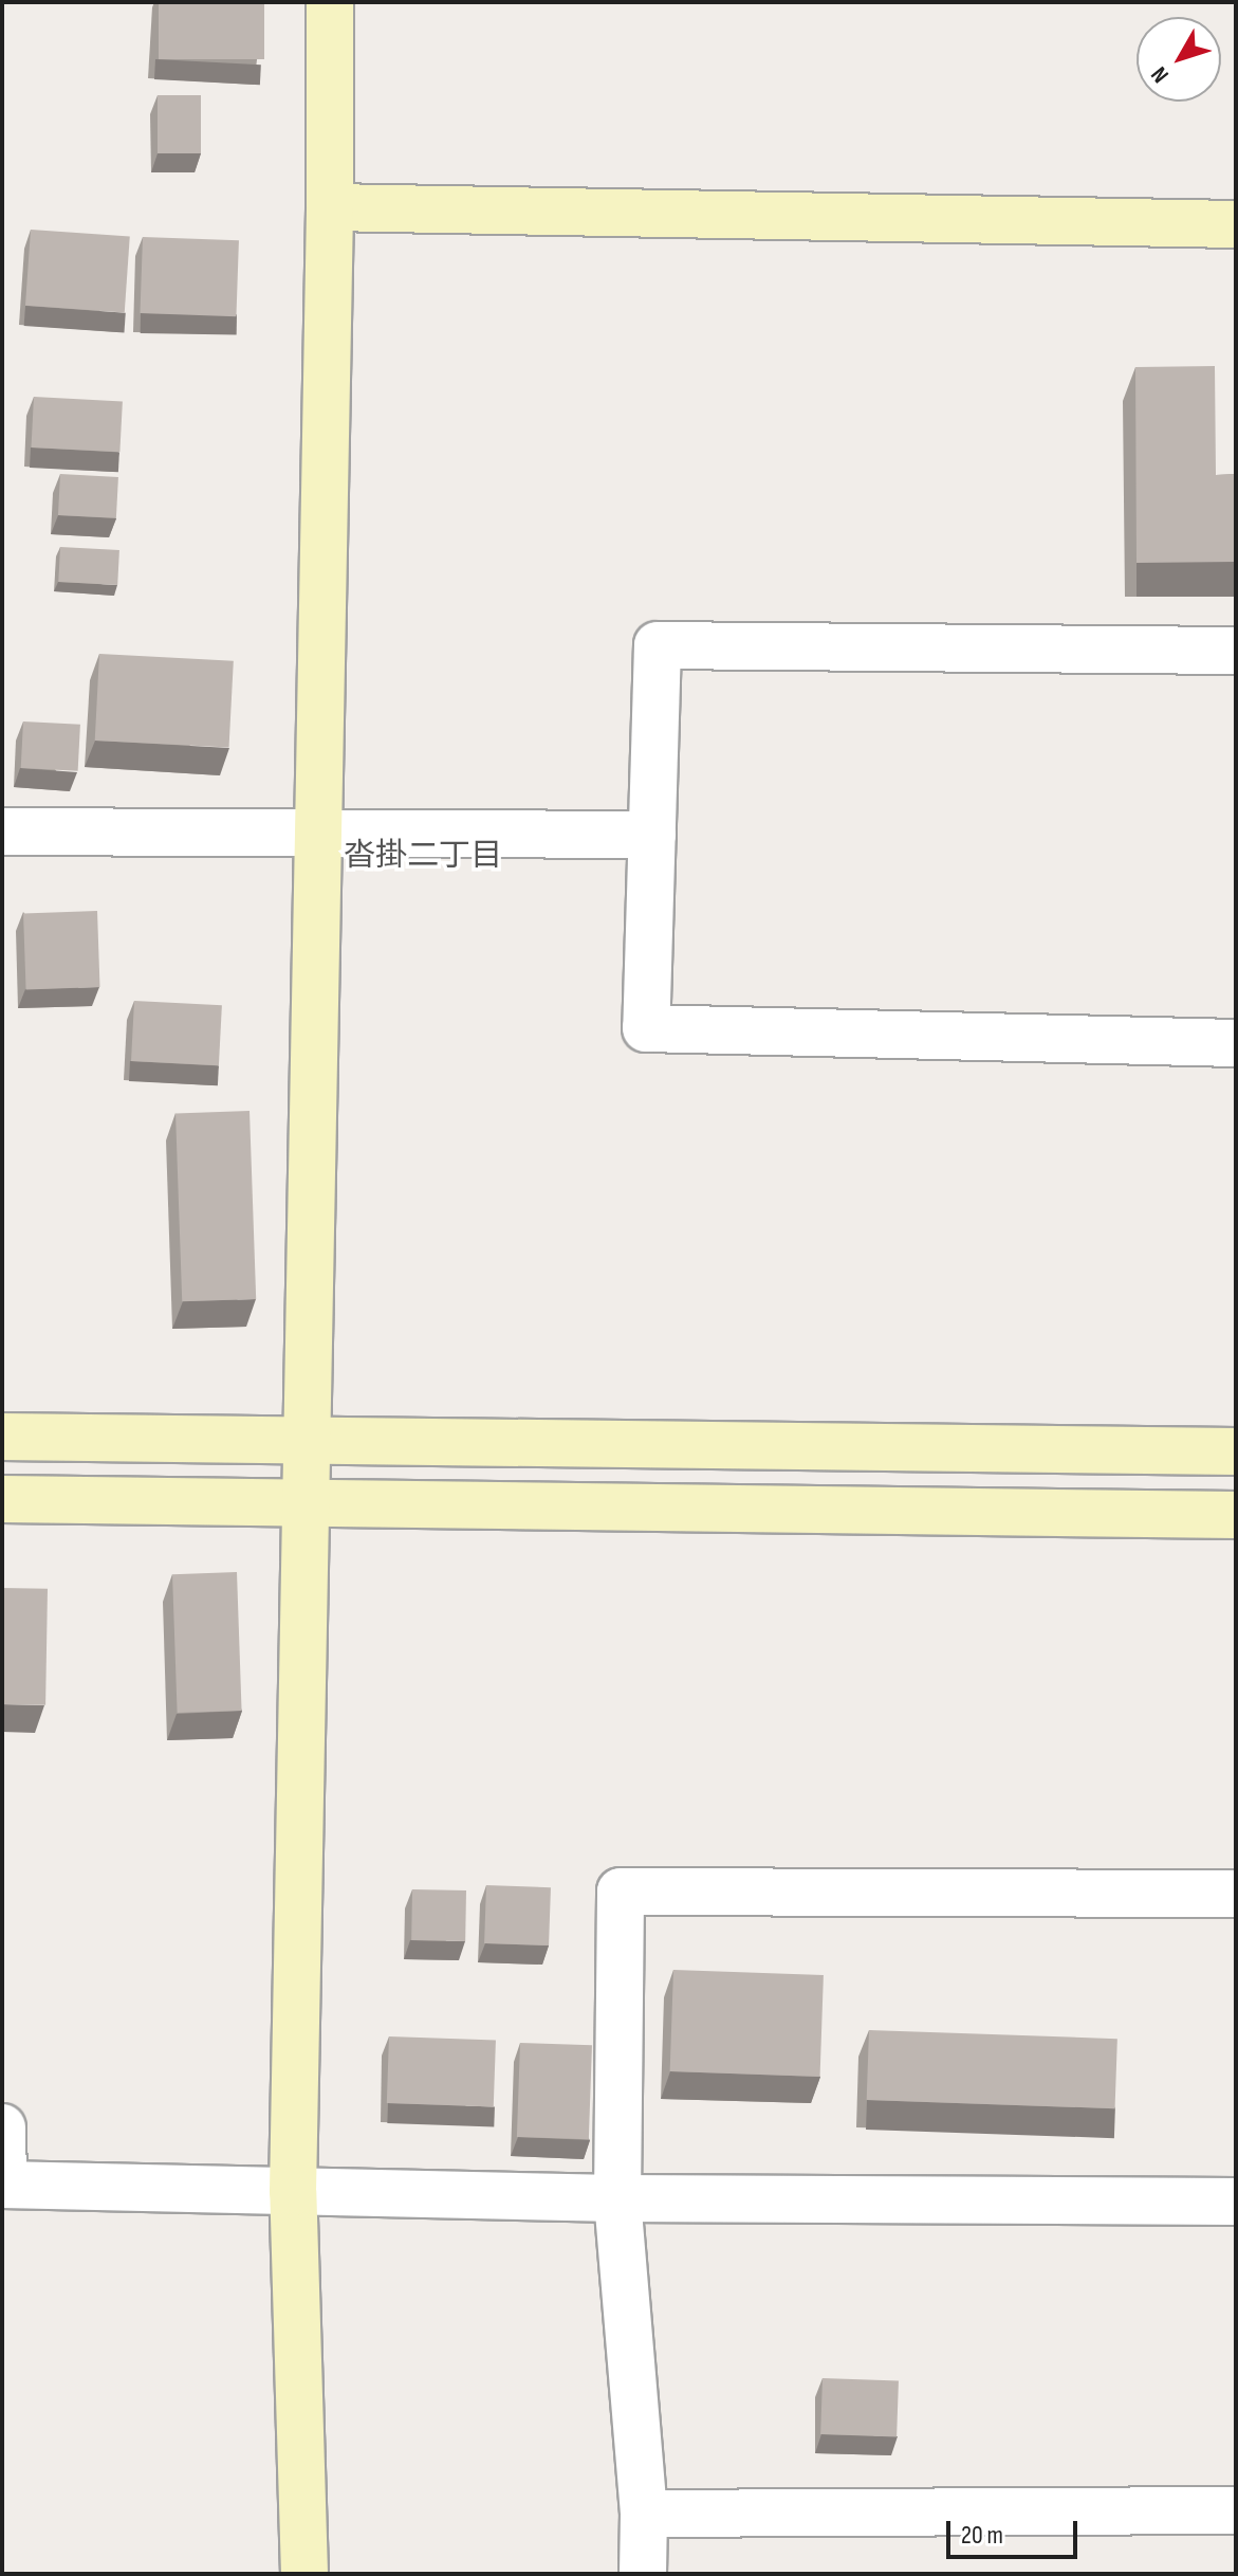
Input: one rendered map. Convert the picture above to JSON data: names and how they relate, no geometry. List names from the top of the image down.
{
  "districts": ["沓掛二丁目"],
  "scale_bar": "20 m",
  "north": "bottom left"
}
